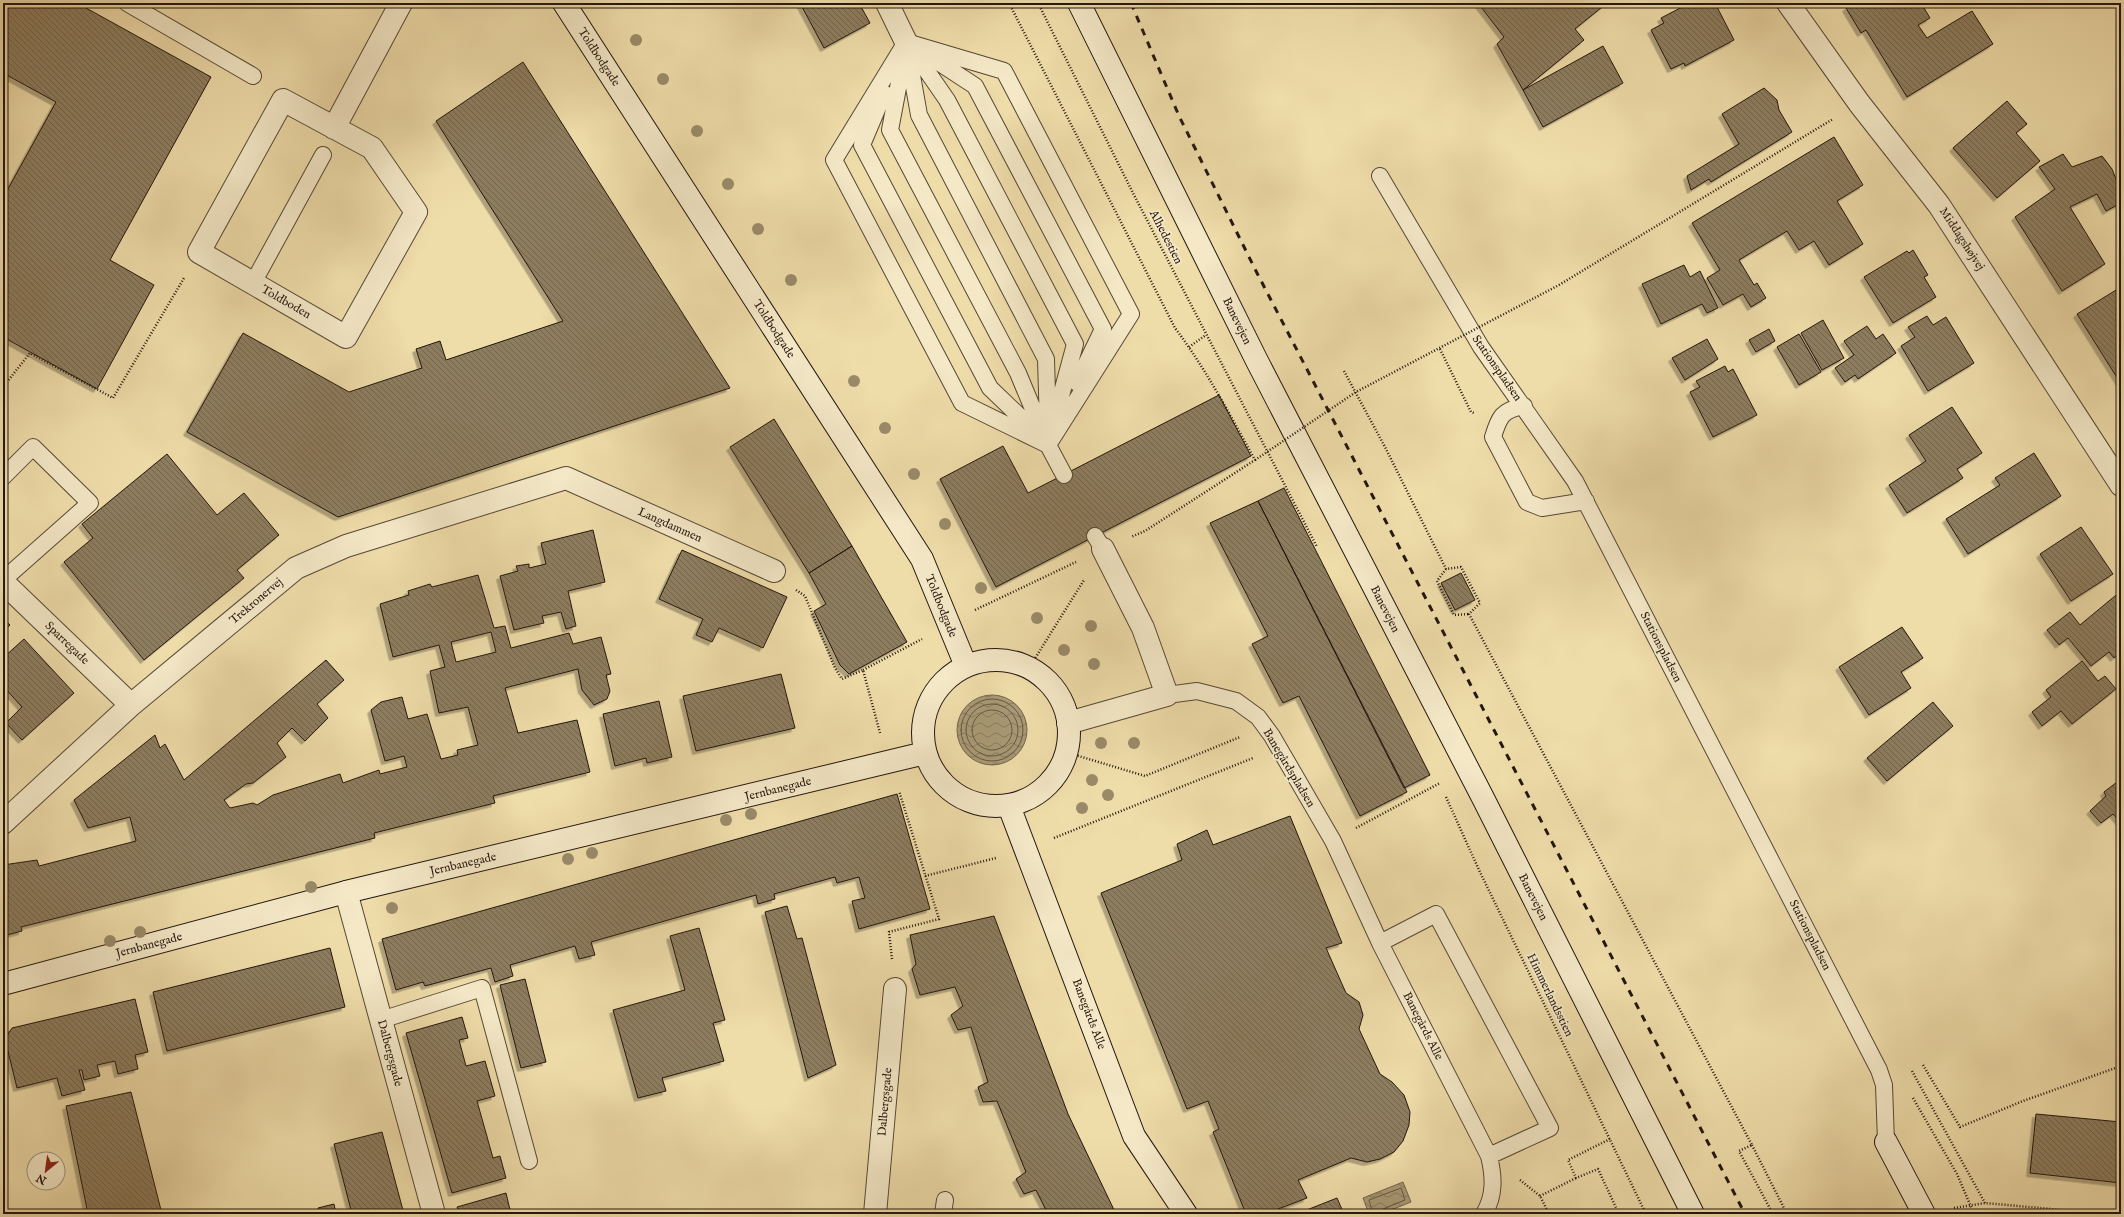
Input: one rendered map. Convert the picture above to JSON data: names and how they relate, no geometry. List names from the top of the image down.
{
  "streets": {
    "street": [
      "Toldbodgade",
      "Middagshøjvej",
      "Toldboden",
      "Banevejen",
      "Langdammen",
      "Trekronervej",
      "Sparregade",
      "Banegårdspladsen",
      "Jernbanegade",
      "Banegårds Alle",
      "Dalbergsgade"
    ],
    "lane": ["Stationspladsen"],
    "path": ["Alhedestien", "Himmerlandsstien"]
  },
  "crossings": [
    ["Langdammen", "Trekronervej"],
    ["Trekronervej", "Sparregade"],
    ["Banegårdspladsen", "Himmerlandsstien"],
    ["Banegårdspladsen", "Banegårds Alle"],
    ["Jernbanegade", "Dalbergsgade"],
    ["Himmerlandsstien", "Banegårds Alle"]
  ],
  "north": "bottom left"
}
